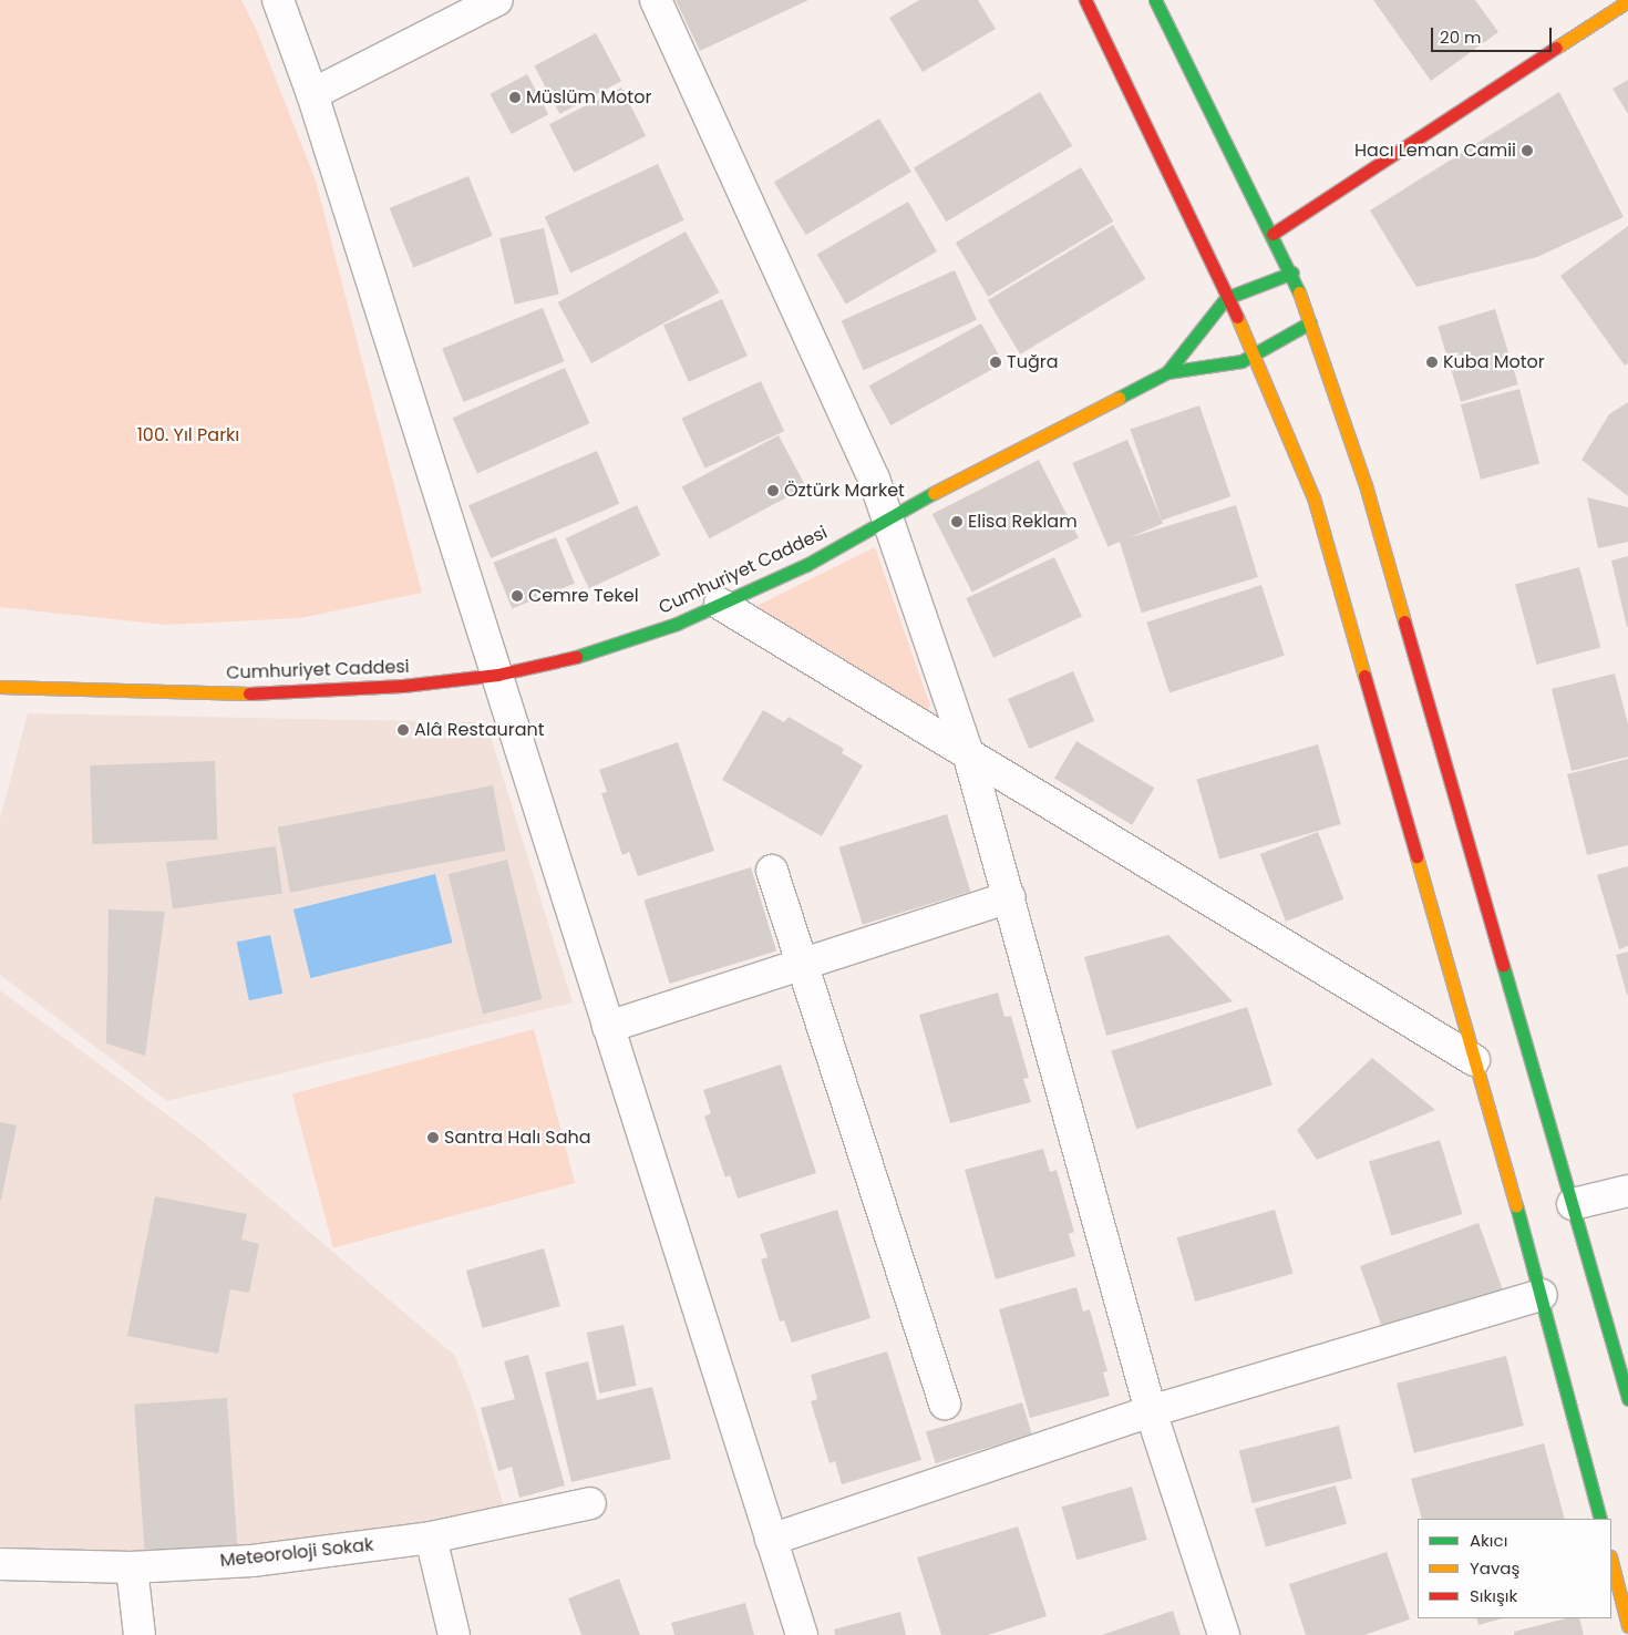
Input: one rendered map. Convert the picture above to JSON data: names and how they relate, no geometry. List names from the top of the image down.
{
  "streets": {
    "street": ["Cumhuriyet Caddesi", "Meteoroloji Sokak"]
  },
  "parks": ["100. Yıl Parkı"],
  "places": [
    "Müslüm Motor",
    "Hacı Leman Camii",
    "Tuğra",
    "Kuba Motor",
    "Öztürk Market",
    "Elisa Reklam",
    "Cemre Tekel",
    "Alâ Restaurant",
    "Santra Halı Saha"
  ],
  "legend": ["Akıcı", "Yavaş", "Sıkışık"],
  "scale_bar": "20 m"
}
